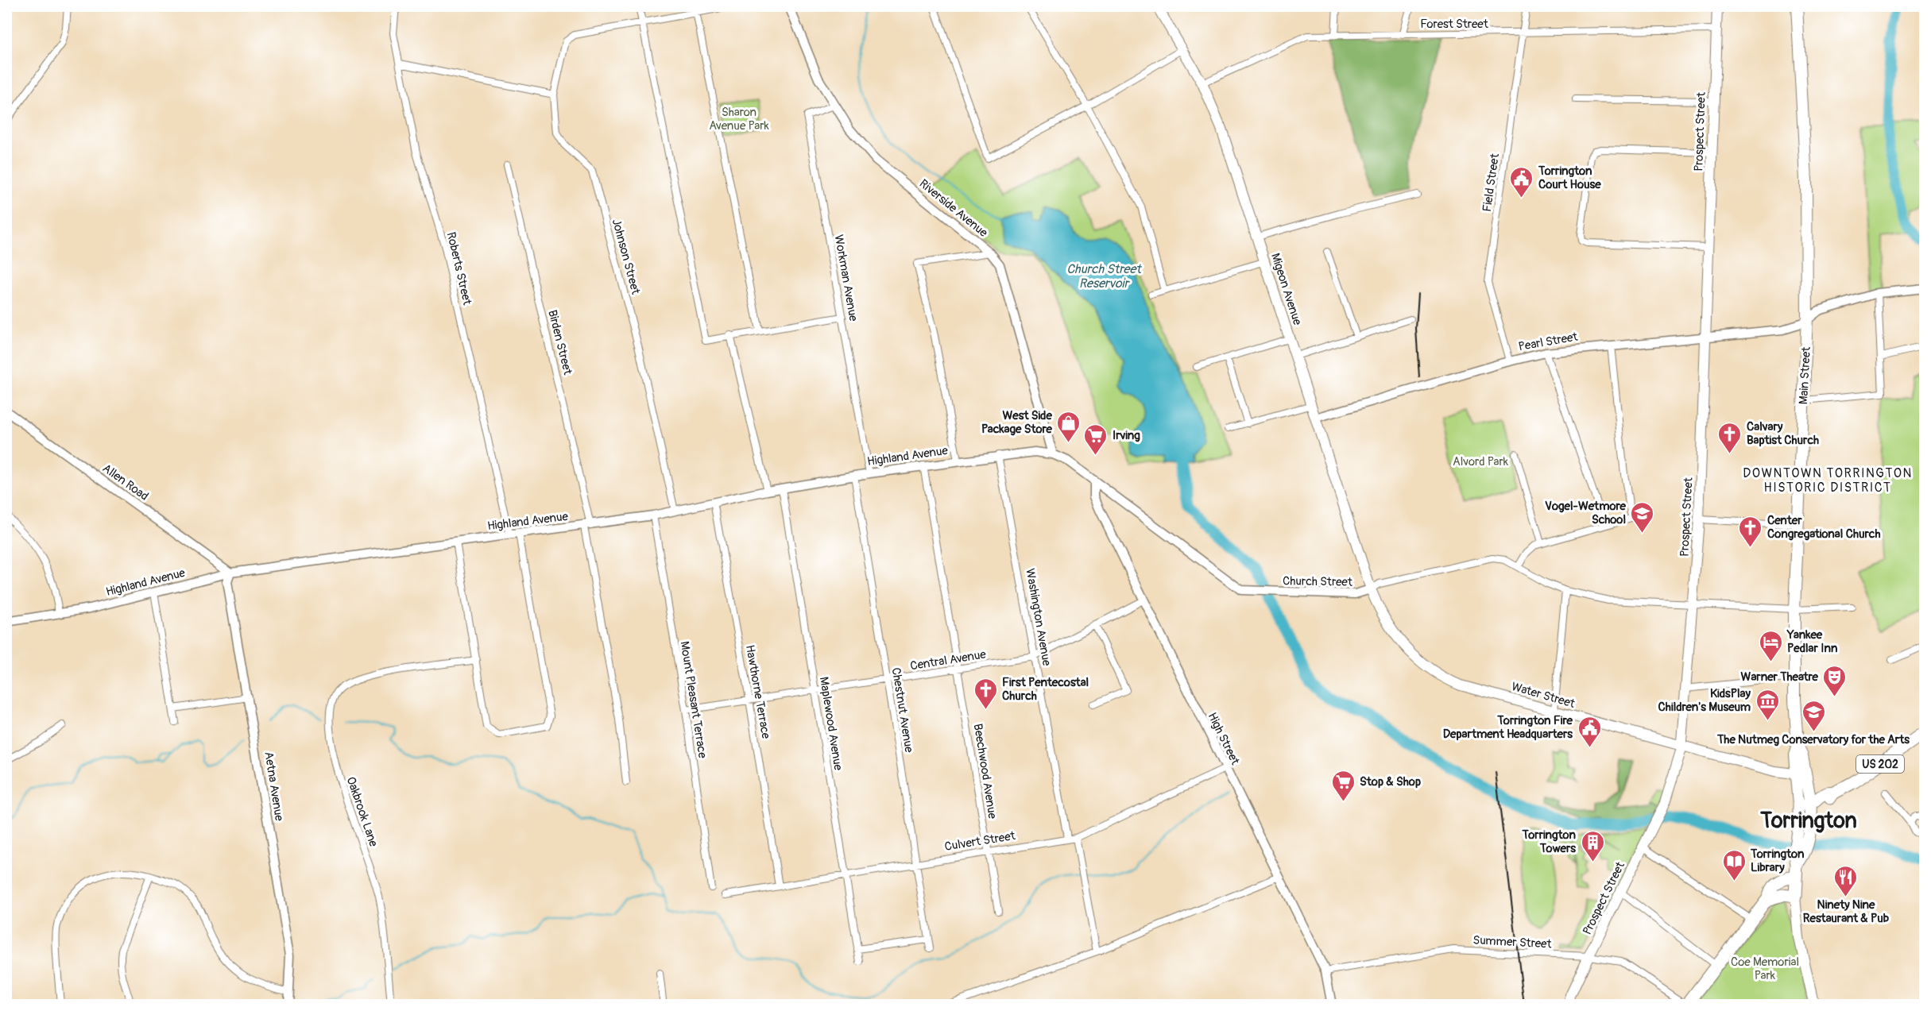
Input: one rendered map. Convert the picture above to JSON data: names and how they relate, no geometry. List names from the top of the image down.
{
  "streets": {
    "highway": ["Main Street", "US 202"],
    "main road": ["Prospect Street", "Migeon Avenue", "Water Street"],
    "street": [
      "Forest Street",
      "Field Street",
      "Riverside Avenue",
      "Johnson Street",
      "Roberts Street",
      "Workman Avenue",
      "Pearl Street",
      "Birden Street",
      "Highland Avenue",
      "Allen Road",
      "Church Street",
      "Washington Avenue",
      "Central Avenue",
      "Hawthorne Terrace",
      "Mount Pleasant Terrace",
      "Chestnut Avenue",
      "Maplewood Avenue",
      "High Street",
      "Beechwood Avenue",
      "Aetna Avenue",
      "Oakbrook Lane",
      "Culvert Street",
      "Summer Street"
    ]
  },
  "crossings": [
    ["Forest Street", "Prospect Street"],
    ["Forest Street", "Field Street"],
    ["Forest Street", "Migeon Avenue"],
    ["Prospect Street", "Pearl Street"],
    ["Prospect Street", "Church Street"],
    ["Prospect Street", "Water Street"],
    ["Prospect Street", "Summer Street"],
    ["Field Street", "Pearl Street"],
    ["Riverside Avenue", "Workman Avenue"],
    ["Riverside Avenue", "Highland Avenue"],
    ["Riverside Avenue", "Church Street"],
    ["Johnson Street", "Highland Avenue"],
    ["Roberts Street", "Highland Avenue"],
    ["Workman Avenue", "Highland Avenue"],
    ["Migeon Avenue", "Pearl Street"],
    ["Migeon Avenue", "Church Street"],
    ["Migeon Avenue", "Water Street"],
    ["Pearl Street", "Main Street"],
    ["Birden Street", "Highland Avenue"],
    ["Main Street", "Church Street"],
    ["Main Street", "Water Street"],
    ["Main Street", "US 202"],
    ["Highland Avenue", "Allen Road"],
    ["Highland Avenue", "Church Street"],
    ["Highland Avenue", "Washington Avenue"],
    ["Highland Avenue", "Hawthorne Terrace"],
    ["Highland Avenue", "Mount Pleasant Terrace"],
    ["Highland Avenue", "Chestnut Avenue"],
    ["Highland Avenue", "Maplewood Avenue"],
    ["Highland Avenue", "Beechwood Avenue"],
    ["Highland Avenue", "Aetna Avenue"],
    ["Allen Road", "Aetna Avenue"],
    ["Church Street", "Water Street"],
    ["Church Street", "High Street"],
    ["Washington Avenue", "Central Avenue"],
    ["Washington Avenue", "Culvert Street"],
    ["Central Avenue", "Hawthorne Terrace"],
    ["Central Avenue", "Mount Pleasant Terrace"],
    ["Central Avenue", "Chestnut Avenue"],
    ["Central Avenue", "Maplewood Avenue"],
    ["Central Avenue", "High Street"],
    ["Central Avenue", "Beechwood Avenue"],
    ["Hawthorne Terrace", "Culvert Street"],
    ["Chestnut Avenue", "Culvert Street"],
    ["Maplewood Avenue", "Culvert Street"],
    ["High Street", "Culvert Street"],
    ["High Street", "Summer Street"],
    ["Beechwood Avenue", "Culvert Street"]
  ],
  "districts": ["DOWNTOWN TORRINGTON HISTORIC DISTRICT", "Torrington"],
  "water": ["Church Street Reservoir"],
  "parks": ["Sharon Avenue Park", "Alvord Park", "Coe Memorial Park"],
  "places": {
    "public building": ["Torrington Court House", "Torrington Fire Department Headquarters"],
    "shop": ["West Side Package Store"],
    "church": ["Calvary Baptist Church", "Center Congregational Church", "First Pentecostal Church"],
    "supermarket": ["Irving", "Stop & Shop"],
    "school or university": ["Vogel-Wetmore School", "The Nutmeg Conservatory for the Arts"],
    "hotel": ["Yankee Pedlar Inn"],
    "theatre": ["Warner Theatre"],
    "museum": ["KidsPlay Children's Museum"],
    "building": ["Torrington Towers"],
    "library": ["Torrington Library"],
    "restaurant": ["Ninety Nine Restaurant & Pub"]
  }
}
